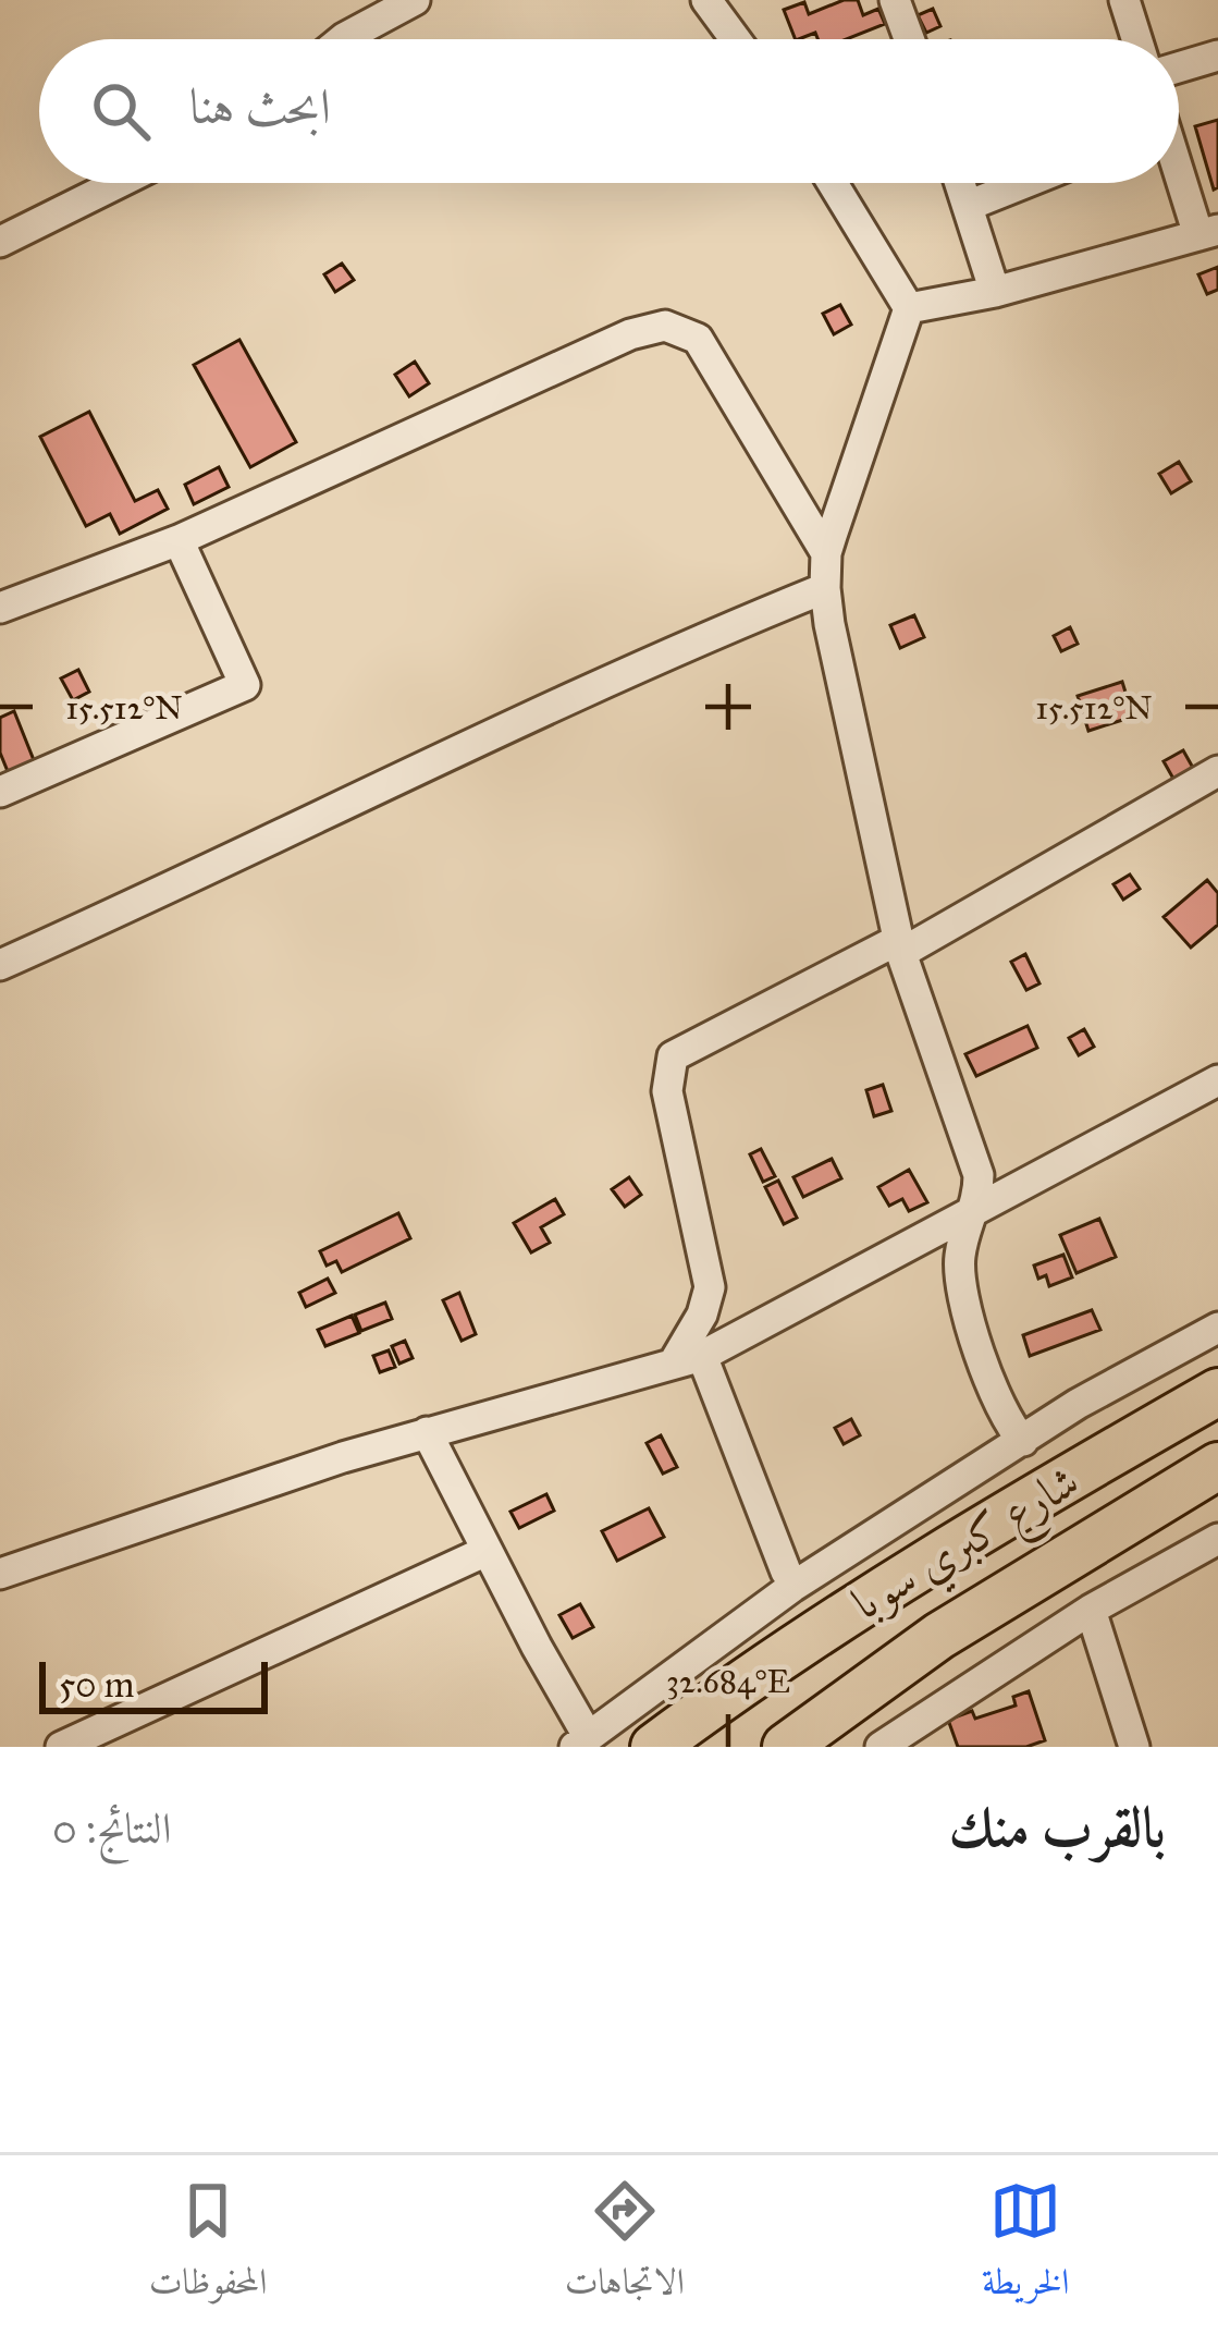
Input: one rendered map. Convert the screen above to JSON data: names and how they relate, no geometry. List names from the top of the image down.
{
  "streets": {
    "highway": ["شارع كبري سوبا"]
  },
  "scale_bar": "50 m",
  "page": {
    "search": "ابحث هنا",
    "scale": "50 m",
    "heading": ["بالقرب منك", "النتائج: 0"],
    "nav": ["الخريطة", "الاتجاهات", "المحفوظات"]
  },
  "coordinates": ["15.512°N", "32.684°E"]
}
